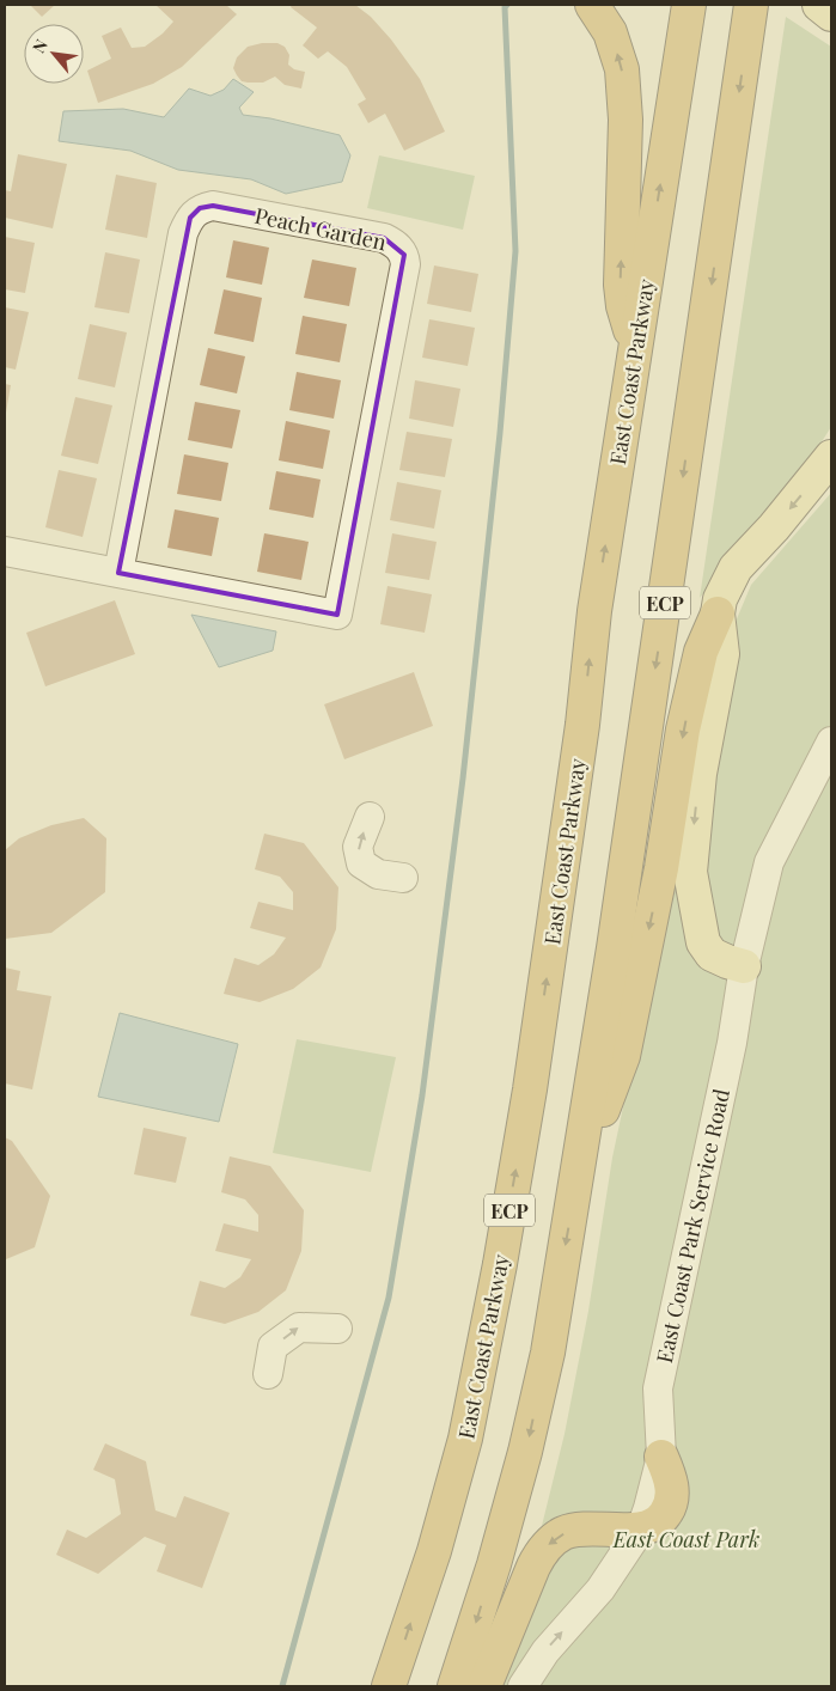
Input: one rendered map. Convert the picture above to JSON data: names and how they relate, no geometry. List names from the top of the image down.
{
  "streets": {
    "highway": ["East Coast Parkway", "ECP"],
    "street": ["Peach Garden", "East Coast Park Service Road"]
  },
  "parks": ["East Coast Park"],
  "north": "top left"
}
